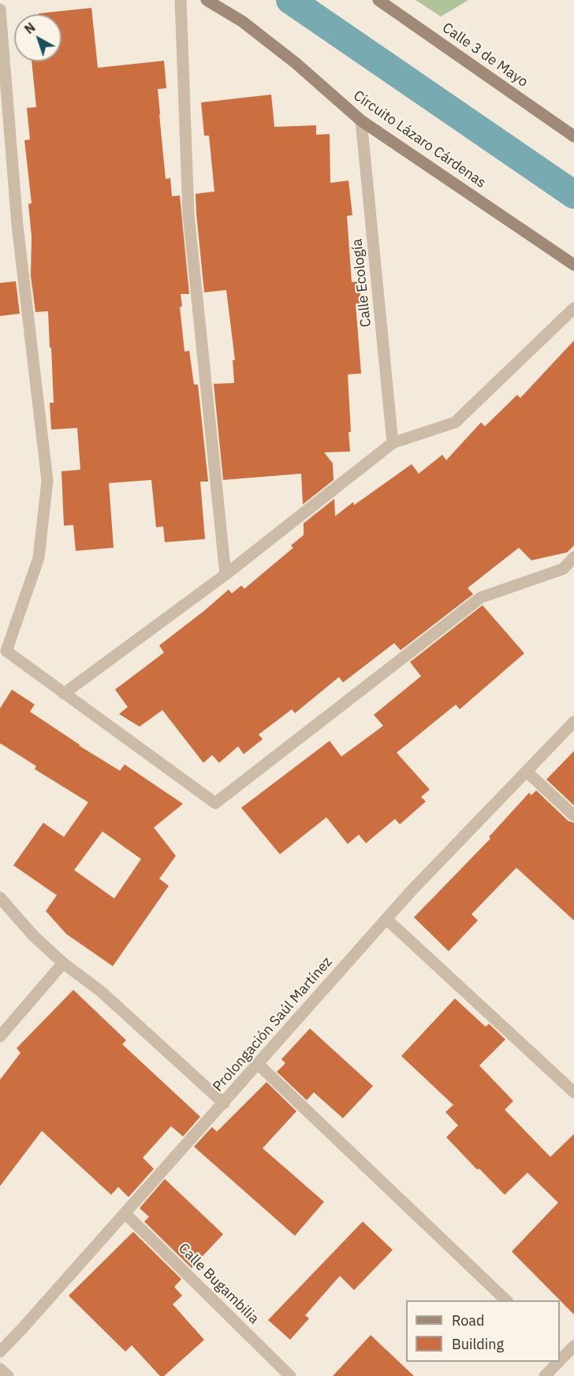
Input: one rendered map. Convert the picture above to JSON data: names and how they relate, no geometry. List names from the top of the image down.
{
  "streets": {
    "main road": ["Calle 3 de Mayo", "Circuito Lázaro Cárdenas"],
    "street": ["Calle Ecología", "Prolongación Saúl Martínez", "Calle Bugambilia"]
  },
  "crossings": [
    ["Circuito Lázaro Cárdenas", "Calle Ecología"],
    ["Prolongación Saúl Martínez", "Calle Bugambilia"]
  ],
  "legend": ["Road", "Building"],
  "north": "top left"
}
